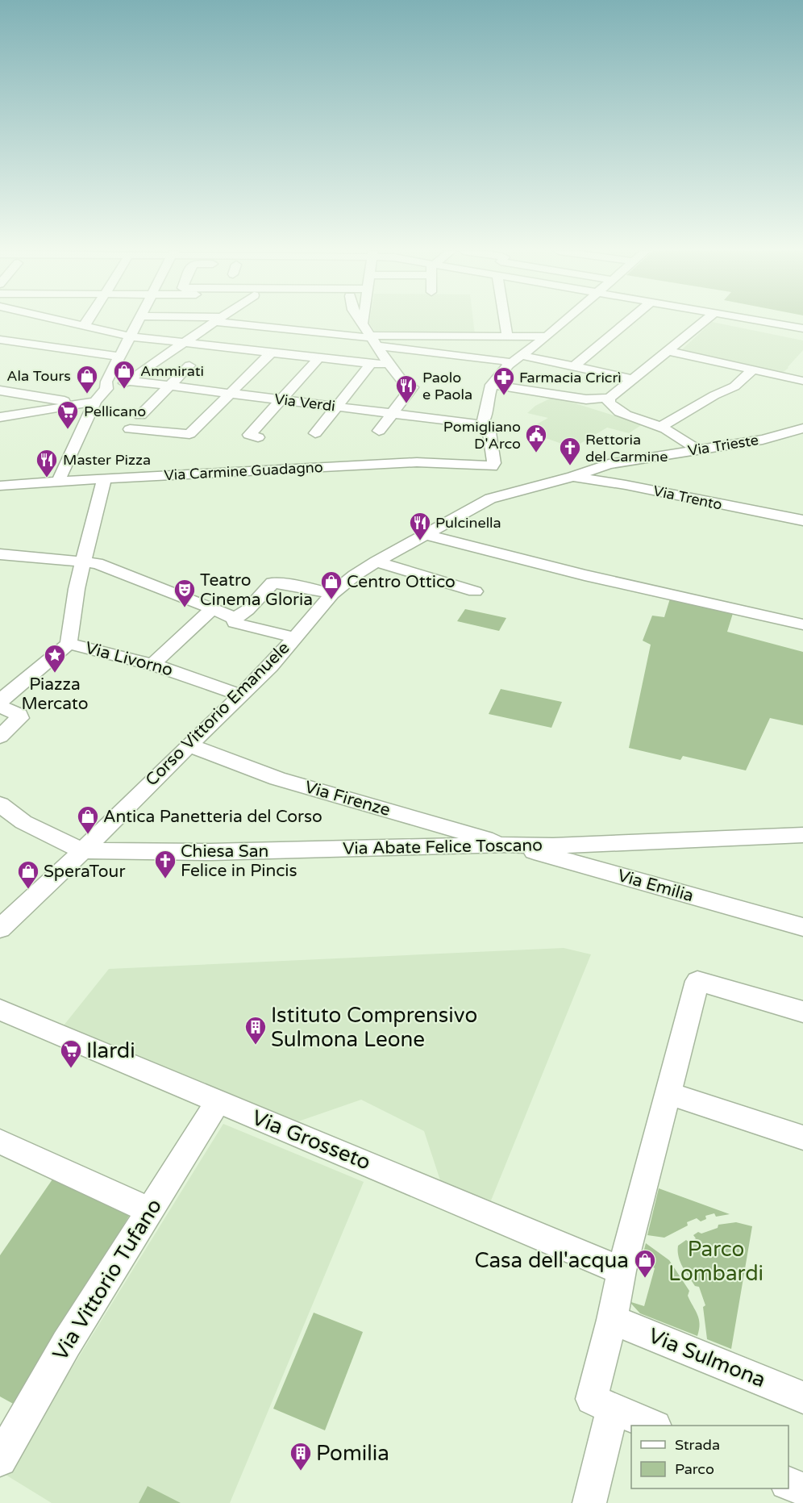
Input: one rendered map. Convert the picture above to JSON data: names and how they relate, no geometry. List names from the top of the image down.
{
  "streets": {
    "street": [
      "Via Verdi",
      "Via Trieste",
      "Via Carmine Guadagno",
      "Via Trento",
      "Via Livorno",
      "Corso Vittorio Emanuele",
      "Via Firenze",
      "Via Abate Felice Toscano",
      "Via Emilia",
      "Via Grosseto",
      "Via Vittorio Tufano",
      "Via Sulmona"
    ]
  },
  "crossings": [
    ["Via Verdi", "Via Carmine Guadagno"],
    ["Via Trieste", "Via Trento"],
    ["Via Trieste", "Corso Vittorio Emanuele"],
    ["Via Carmine Guadagno", "Via Livorno"],
    ["Via Livorno", "Corso Vittorio Emanuele"],
    ["Corso Vittorio Emanuele", "Via Firenze"],
    ["Corso Vittorio Emanuele", "Via Abate Felice Toscano"],
    ["Via Firenze", "Via Abate Felice Toscano"],
    ["Via Firenze", "Via Emilia"],
    ["Via Abate Felice Toscano", "Via Emilia"],
    ["Via Grosseto", "Via Vittorio Tufano"]
  ],
  "parks": ["Parco Lombardi"],
  "places": {
    "shop": [
      "Ammirati",
      "Ala Tours",
      "Centro Ottico",
      "Antica Panetteria del Corso",
      "SperaTour",
      "Casa dell'acqua"
    ],
    "pharmacy": ["Farmacia Cricrì"],
    "restaurant": ["Paolo e Paola", "Master Pizza", "Pulcinella"],
    "supermarket": ["Pellicano", "Ilardi"],
    "public building": ["Pomigliano D'Arco"],
    "church": ["Rettoria del Carmine", "Chiesa San Felice in Pincis"],
    "theatre": ["Teatro Cinema Gloria"],
    "place": ["Piazza Mercato"],
    "building": ["Istituto Comprensivo Sulmona Leone", "Pomilia"]
  },
  "legend": ["Strada", "Parco"]
}
